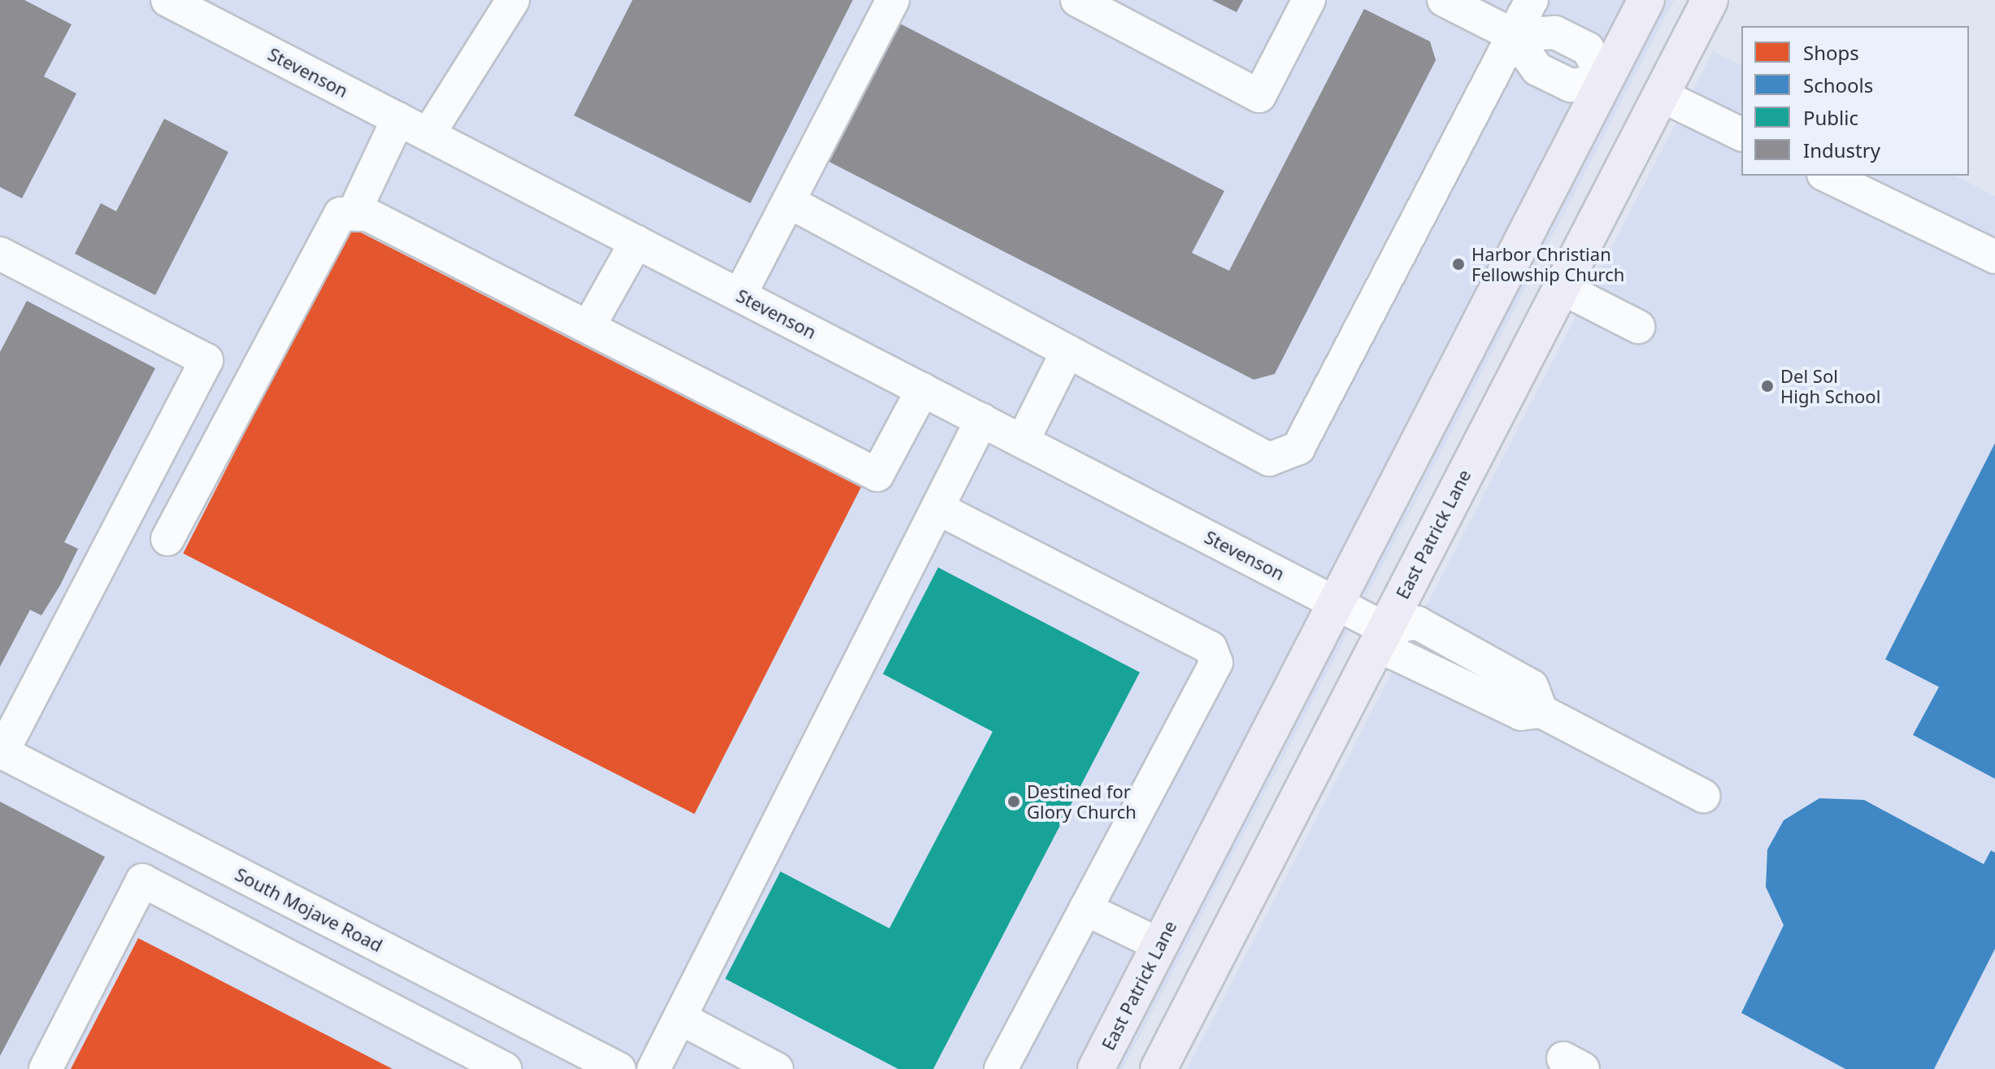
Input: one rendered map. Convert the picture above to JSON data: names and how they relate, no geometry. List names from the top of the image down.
{
  "streets": {
    "main road": ["East Patrick Lane"],
    "street": ["Stevenson", "South Mojave Road"]
  },
  "crossings": [
    ["Stevenson", "East Patrick Lane"]
  ],
  "places": ["Harbor Christian Fellowship Church", "Del Sol High School", "Destined for Glory Church"],
  "legend": [
    "Shops",
    "Schools",
    "Public",
    "Industry"
  ]
}
